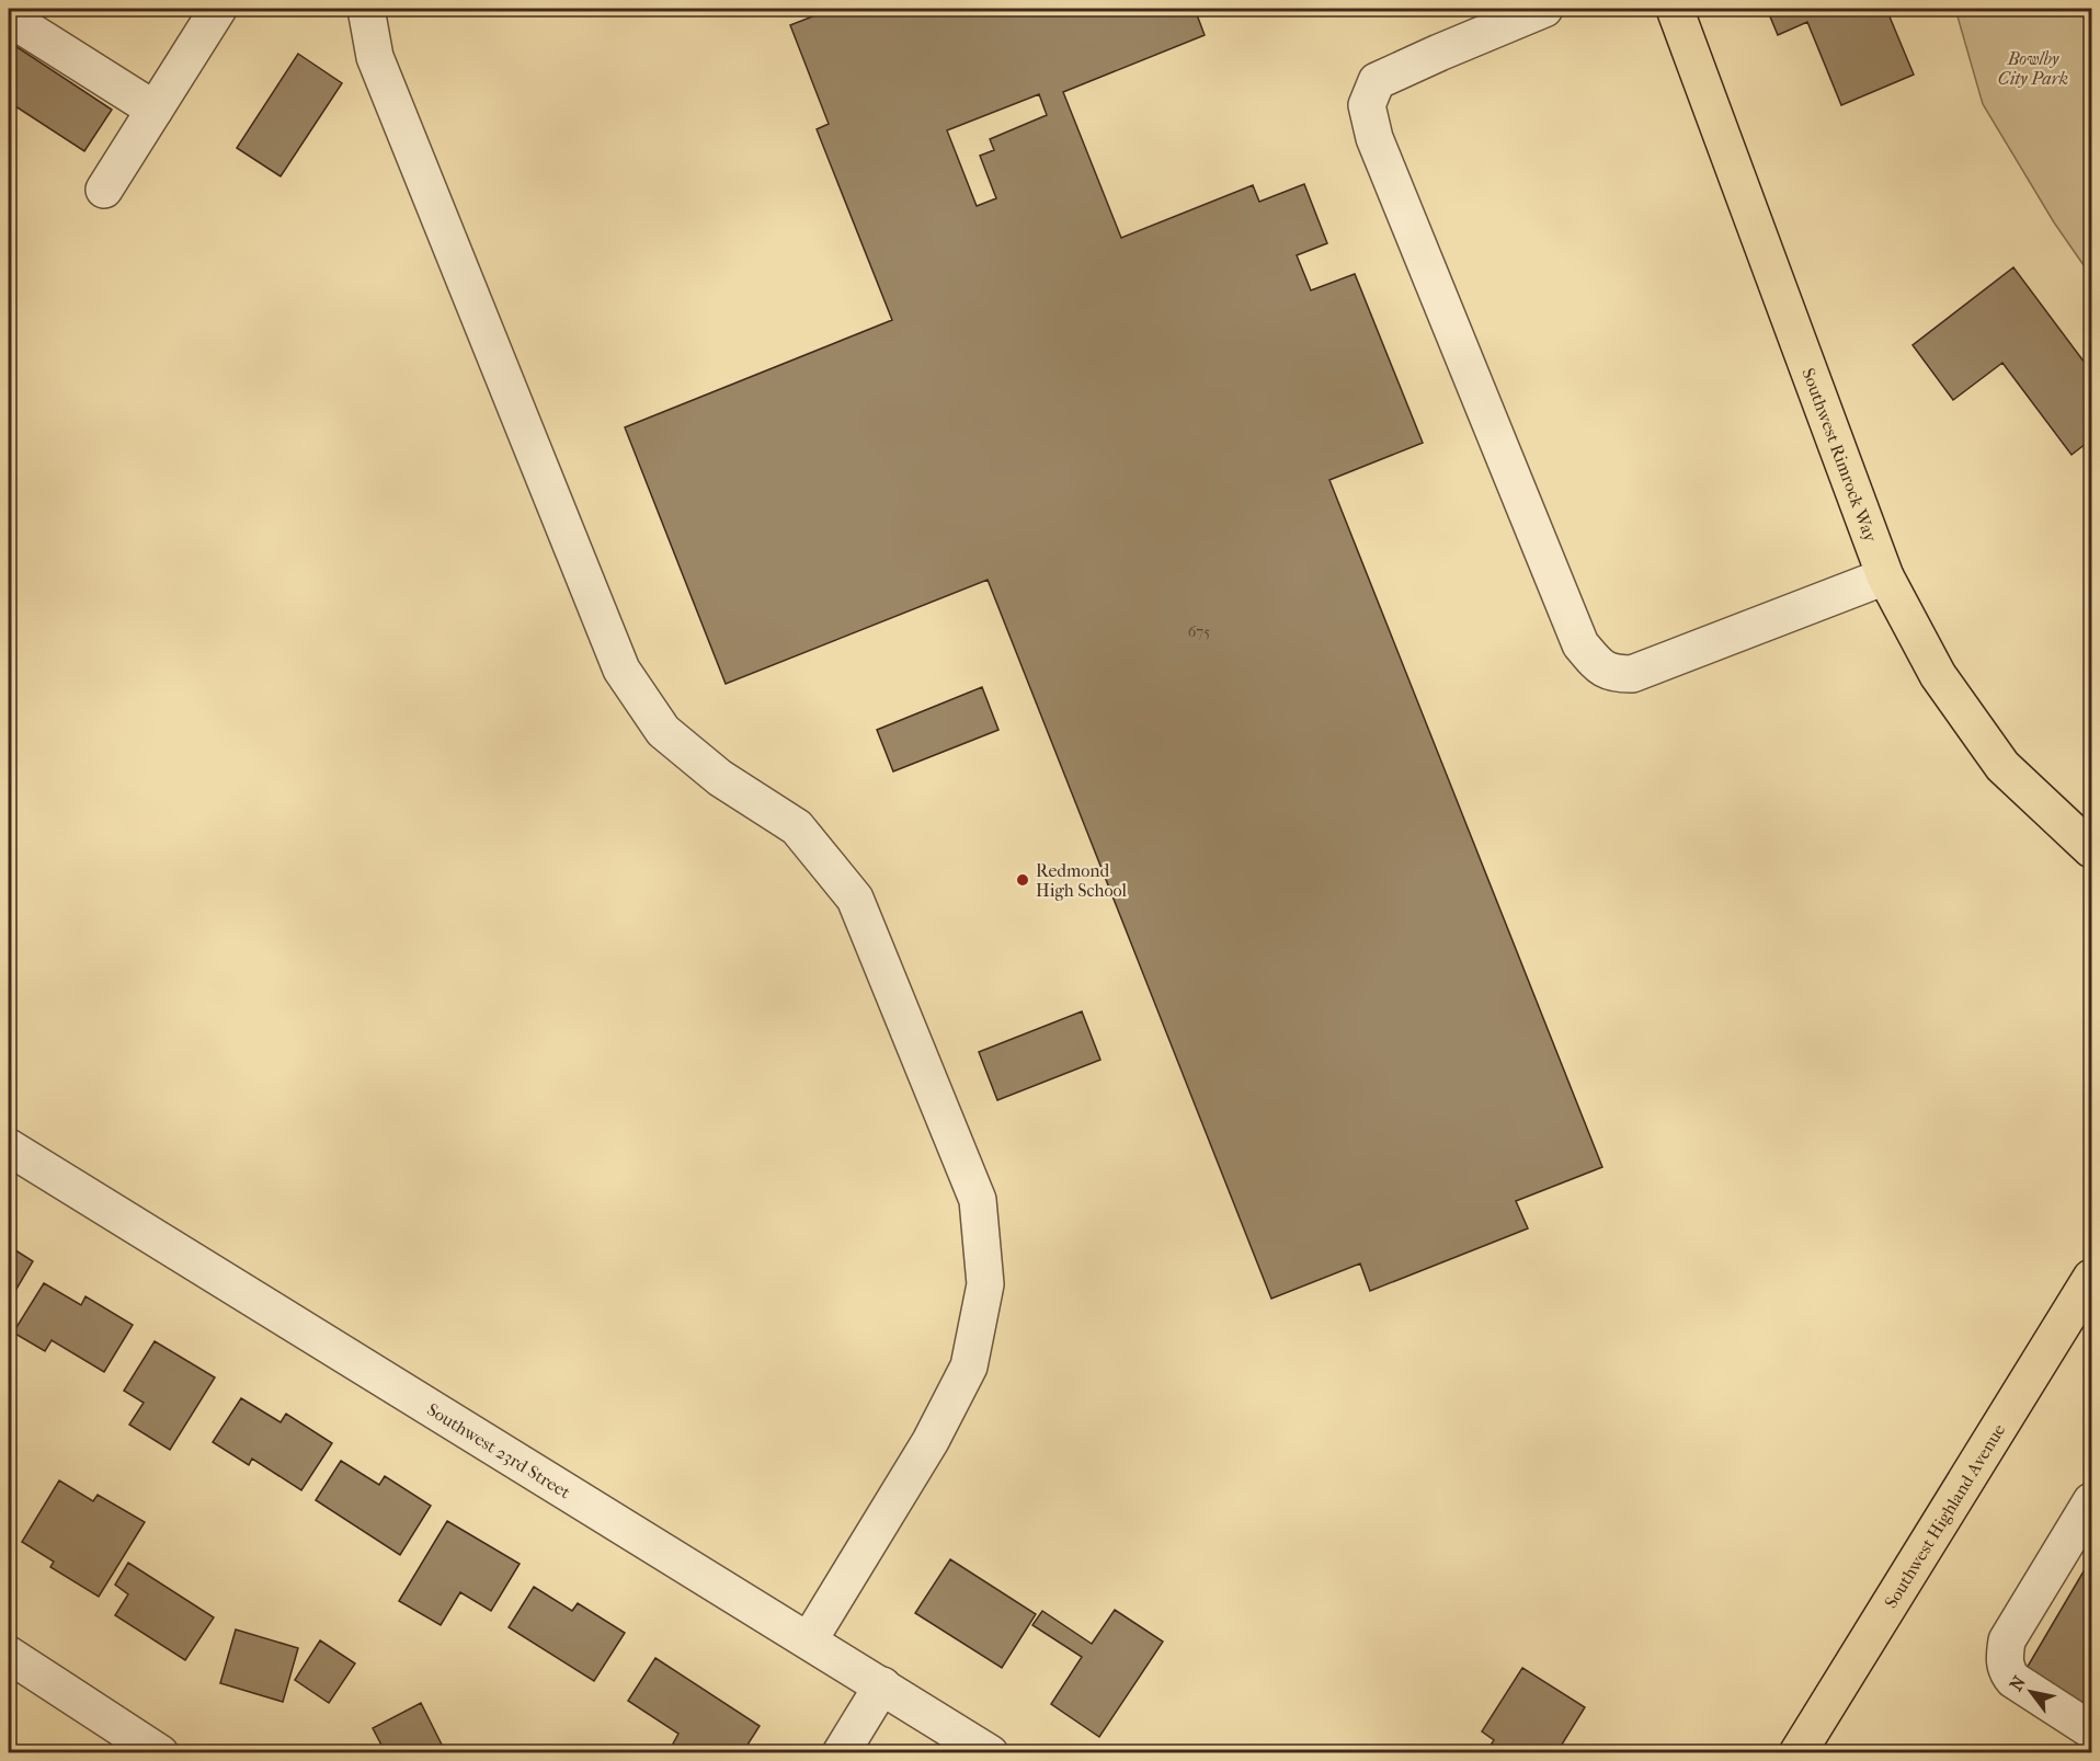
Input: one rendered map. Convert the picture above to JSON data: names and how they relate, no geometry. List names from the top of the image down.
{
  "streets": {
    "main road": ["Southwest Rimrock Way", "Southwest Highland Avenue"],
    "street": ["Southwest 23rd Street"]
  },
  "parks": ["Bowlby City Park"],
  "places": ["Redmond High School"],
  "house_numbers": ["675"],
  "north": "top left"
}
